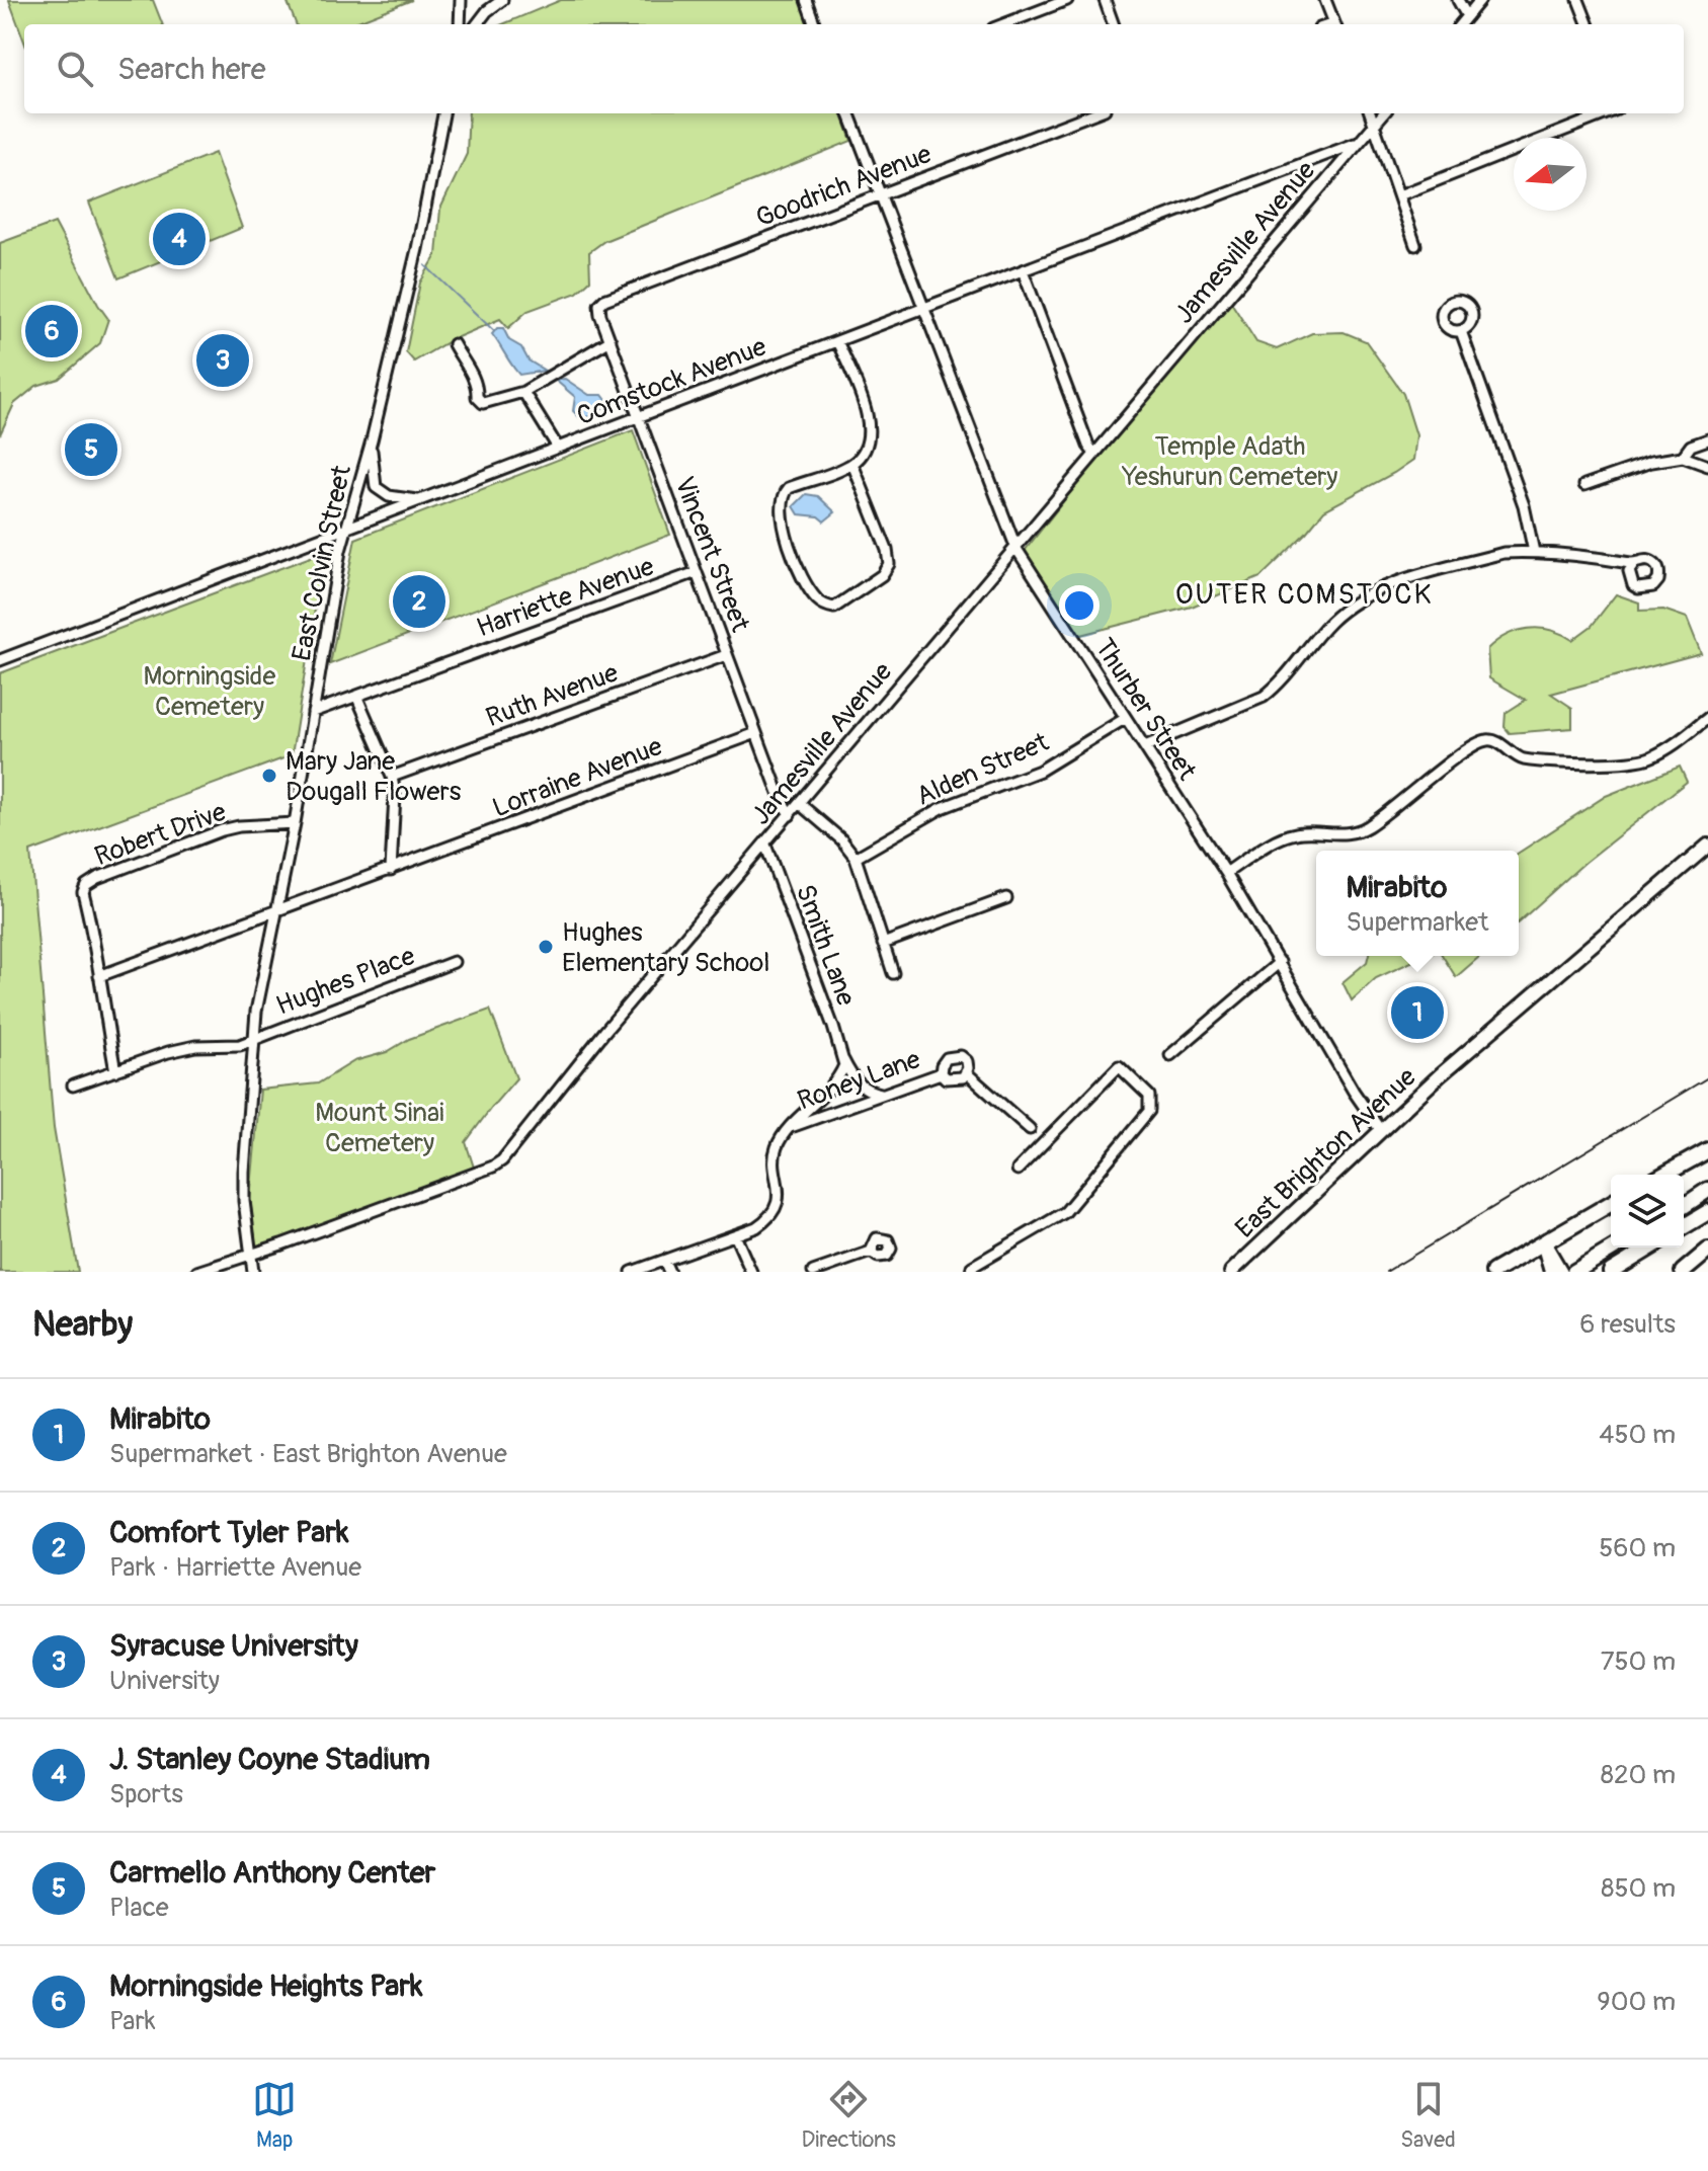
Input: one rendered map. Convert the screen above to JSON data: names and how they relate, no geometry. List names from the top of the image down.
{
  "streets": {
    "main road": ["East Brighton Avenue"],
    "street": [
      "Goodrich Avenue",
      "Jamesville Avenue",
      "Comstock Avenue",
      "Vincent Street",
      "East Colvin Street",
      "Harriette Avenue",
      "Ruth Avenue",
      "Thurber Street",
      "Alden Street",
      "Lorraine Avenue",
      "Robert Drive",
      "Smith Lane",
      "Hughes Place",
      "Roney Lane"
    ]
  },
  "crossings": [
    ["Goodrich Avenue", "Vincent Street"],
    ["Goodrich Avenue", "Thurber Street"],
    ["Jamesville Avenue", "Comstock Avenue"],
    ["Jamesville Avenue", "Vincent Street"],
    ["Jamesville Avenue", "East Colvin Street"],
    ["Jamesville Avenue", "Thurber Street"],
    ["Jamesville Avenue", "Smith Lane"],
    ["Comstock Avenue", "Vincent Street"],
    ["Comstock Avenue", "East Colvin Street"],
    ["Comstock Avenue", "Thurber Street"],
    ["Vincent Street", "Harriette Avenue"],
    ["Vincent Street", "Ruth Avenue"],
    ["Vincent Street", "Lorraine Avenue"],
    ["East Colvin Street", "Harriette Avenue"],
    ["East Colvin Street", "Lorraine Avenue"],
    ["East Colvin Street", "Robert Drive"],
    ["East Colvin Street", "Hughes Place"],
    ["Thurber Street", "Alden Street"],
    ["Thurber Street", "East Brighton Avenue"],
    ["Lorraine Avenue", "Robert Drive"],
    ["Robert Drive", "Hughes Place"],
    ["Smith Lane", "Roney Lane"]
  ],
  "districts": ["OUTER COMSTOCK"],
  "parks": ["Temple Adath Yeshurun Cemetery", "Morningside Cemetery", "Mount Sinai Cemetery"],
  "places": ["Mary Jane Dougall Flowers", "Hughes Elementary School"],
  "north": "left",
  "page": {
    "search": "Search here",
    "pins": [
      "4",
      "6",
      "3",
      "5",
      "2",
      "1"
    ],
    "popup": ["Mirabito", "Supermarket"],
    "heading": ["Nearby", "6 results"],
    "list": [
      {
        "mark": "1",
        "name": "Mirabito",
        "note": "Supermarket · East Brighton Avenue",
        "value": "450 m"
      },
      {
        "mark": "2",
        "name": "Comfort Tyler Park",
        "note": "Park · Harriette Avenue",
        "value": "560 m"
      },
      {
        "mark": "3",
        "name": "Syracuse University",
        "note": "University",
        "value": "750 m"
      },
      {
        "mark": "4",
        "name": "J. Stanley Coyne Stadium",
        "note": "Sports",
        "value": "820 m"
      },
      {
        "mark": "5",
        "name": "Carmello Anthony Center",
        "note": "Place",
        "value": "850 m"
      },
      {
        "mark": "6",
        "name": "Morningside Heights Park",
        "note": "Park",
        "value": "900 m"
      }
    ],
    "nav": ["Map", "Directions", "Saved"]
  }
}
